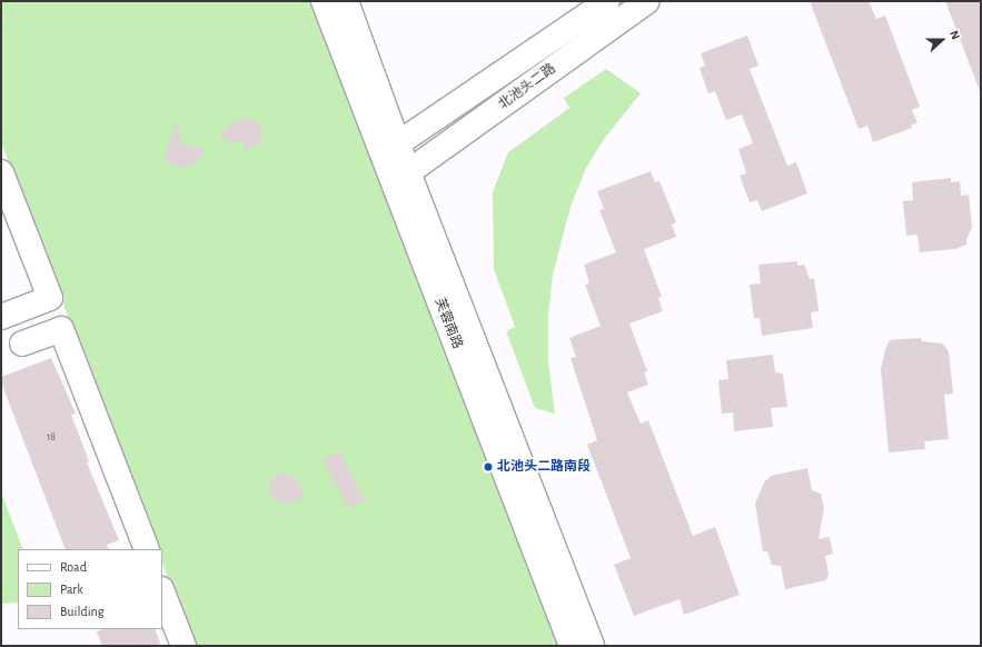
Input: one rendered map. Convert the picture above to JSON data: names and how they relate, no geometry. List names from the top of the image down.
{
  "streets": {
    "main road": ["北池头二路", "芙蓉南路"]
  },
  "crossings": [
    ["北池头二路", "芙蓉南路"]
  ],
  "places": ["北池头二路南段"],
  "house_numbers": ["18"],
  "legend": ["Road", "Park", "Building"],
  "north": "right"
}
